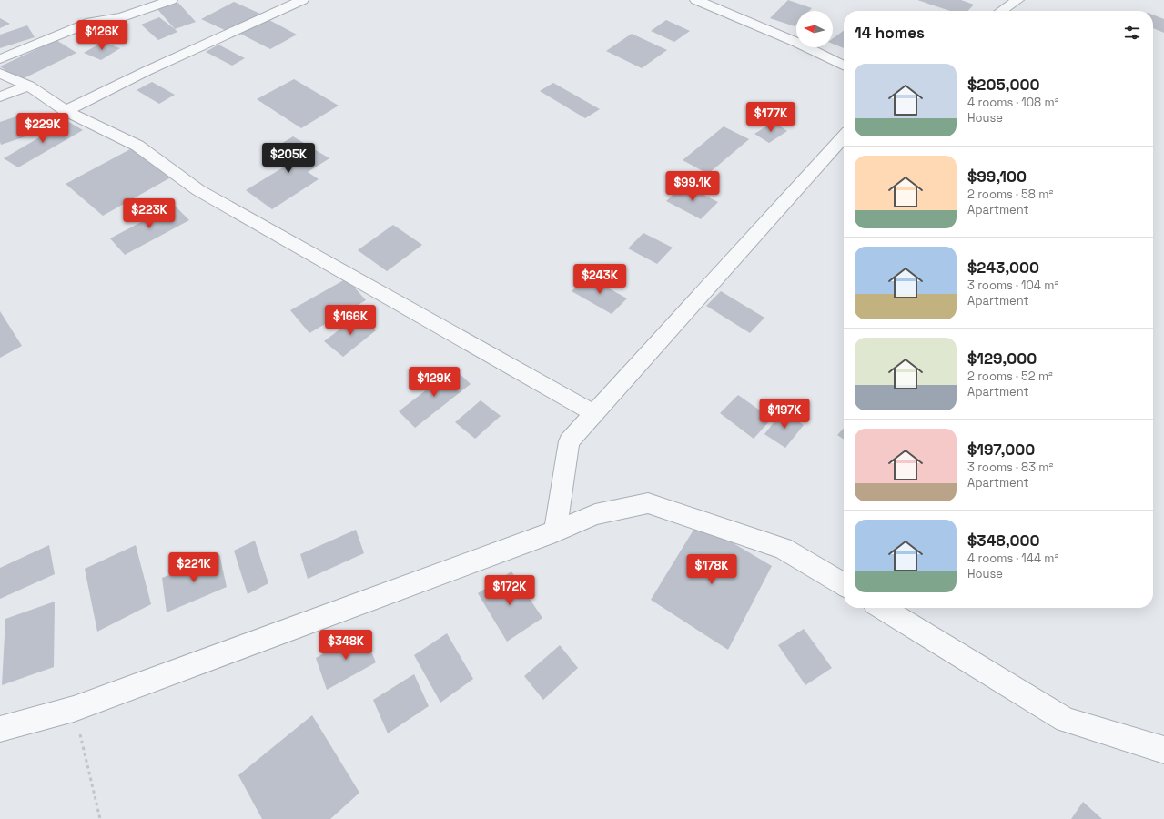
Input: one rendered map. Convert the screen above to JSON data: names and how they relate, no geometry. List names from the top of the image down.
{
  "north": "left",
  "page": {
    "heading": "14 homes",
    "price": [
      "$126K",
      "$177K",
      "$229K",
      "$205K",
      "$99.1K",
      "$223K",
      "$243K",
      "$166K",
      "$129K",
      "$197K",
      "$221K",
      "$178K",
      "$172K",
      "$348K"
    ],
    "list": [
      {
        "name": "$205,000",
        "note": "4 rooms · 108 m² · House"
      },
      {
        "name": "$99,100",
        "note": "2 rooms · 58 m² · Apartment"
      },
      {
        "name": "$243,000",
        "note": "3 rooms · 104 m² · Apartment"
      },
      {
        "name": "$129,000",
        "note": "2 rooms · 52 m² · Apartment"
      },
      {
        "name": "$197,000",
        "note": "3 rooms · 83 m² · Apartment"
      },
      {
        "name": "$348,000",
        "note": "4 rooms · 144 m² · House"
      }
    ]
  }
}
